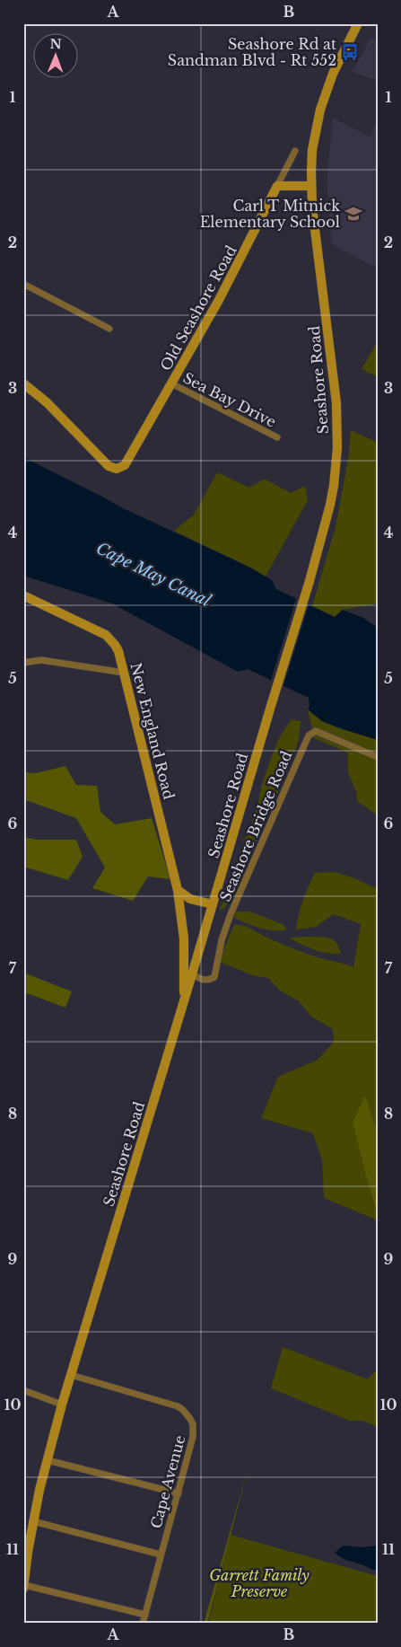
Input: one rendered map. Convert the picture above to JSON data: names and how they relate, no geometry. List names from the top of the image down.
{
  "streets": {
    "main road": ["Old Seashore Road", "Seashore Road", "New England Road"],
    "street": ["Sea Bay Drive", "Seashore Bridge Road", "Cape Avenue"]
  },
  "crossings": [
    ["Old Seashore Road", "Sea Bay Drive"],
    ["Seashore Road", "New England Road"],
    ["Seashore Road", "Seashore Bridge Road"],
    ["Seashore Road", "Cape Avenue"]
  ],
  "water": ["Cape May Canal"],
  "parks": ["Garrett Family Preserve"],
  "places": {
    "bus stop": ["Seashore Rd at Sandman Blvd - Rt 552"],
    "school or university": ["Carl T Mitnick Elementary School"]
  },
  "north": "top",
  "grid": {
    "columns": ["A", "B"],
    "rows": [
      "1",
      "2",
      "3",
      "4",
      "5",
      "6",
      "7",
      "8",
      "9",
      "10",
      "11"
    ]
  }
}
